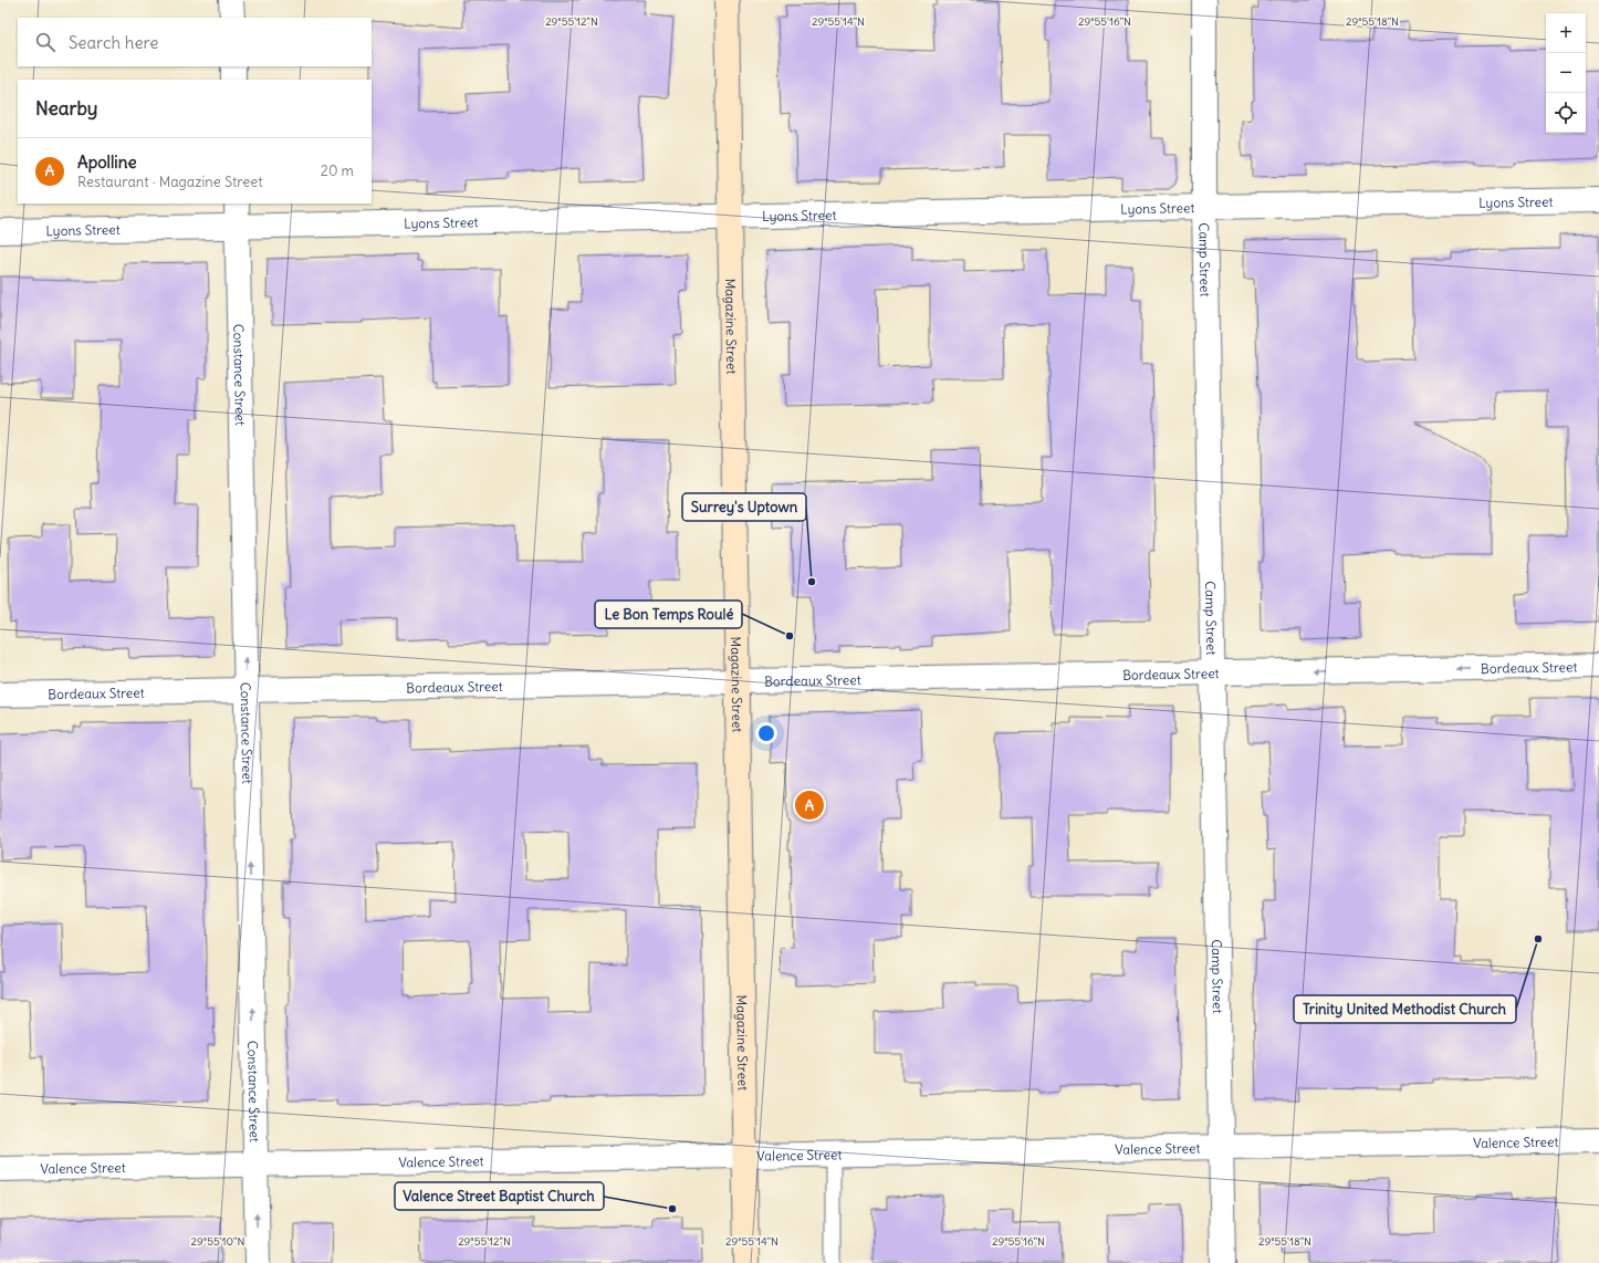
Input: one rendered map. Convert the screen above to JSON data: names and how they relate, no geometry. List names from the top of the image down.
{
  "streets": {
    "street": [
      "Lyons Street",
      "Camp Street",
      "Magazine Street",
      "Constance Street",
      "Bordeaux Street",
      "Valence Street"
    ]
  },
  "crossings": [
    ["Lyons Street", "Camp Street"],
    ["Lyons Street", "Magazine Street"],
    ["Lyons Street", "Constance Street"],
    ["Camp Street", "Bordeaux Street"],
    ["Camp Street", "Valence Street"],
    ["Magazine Street", "Bordeaux Street"],
    ["Magazine Street", "Valence Street"],
    ["Constance Street", "Bordeaux Street"],
    ["Constance Street", "Valence Street"]
  ],
  "one_way": ["Constance Street"],
  "places": [
    "Surrey's Uptown",
    "Le Bon Temps Roulé",
    "Trinity United Methodist Church",
    "Valence Street Baptist Church"
  ],
  "page": {
    "map_buttons": ["+", "−"],
    "search": "Search here",
    "heading": "Nearby",
    "list": [
      {
        "mark": "A",
        "name": "Apolline",
        "note": "Restaurant · Magazine Street",
        "value": "20 m"
      }
    ],
    "pins": "A"
  },
  "coordinates": [
    "29°55'12\"N",
    "29°55'14\"N",
    "29°55'16\"N",
    "29°55'18\"N",
    "29°55'10\"N"
  ]
}
